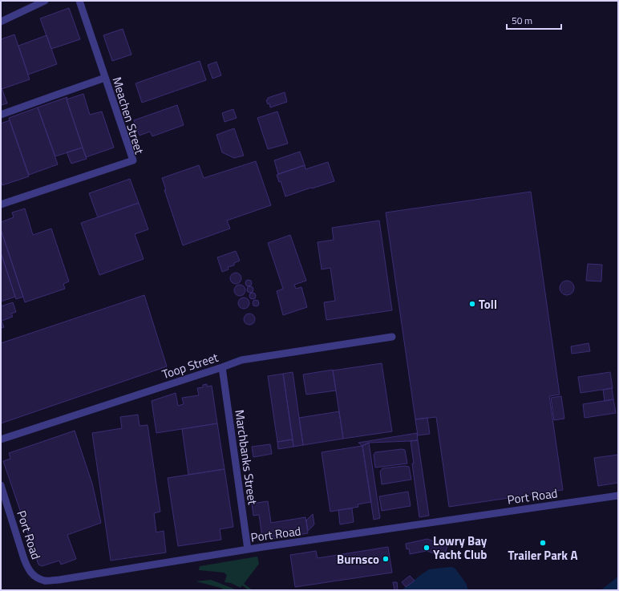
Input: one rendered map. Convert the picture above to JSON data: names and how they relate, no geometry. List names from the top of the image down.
{
  "streets": {
    "street": [
      "Meachen Street",
      "Toop Street",
      "Marchbanks Street",
      "Port Road"
    ]
  },
  "crossings": [
    ["Toop Street", "Marchbanks Street"],
    ["Marchbanks Street", "Port Road"]
  ],
  "places": [
    "Toll",
    "Trailer Park A",
    "Lowry Bay Yacht Club",
    "Burnsco"
  ],
  "scale_bar": "50 m"
}
